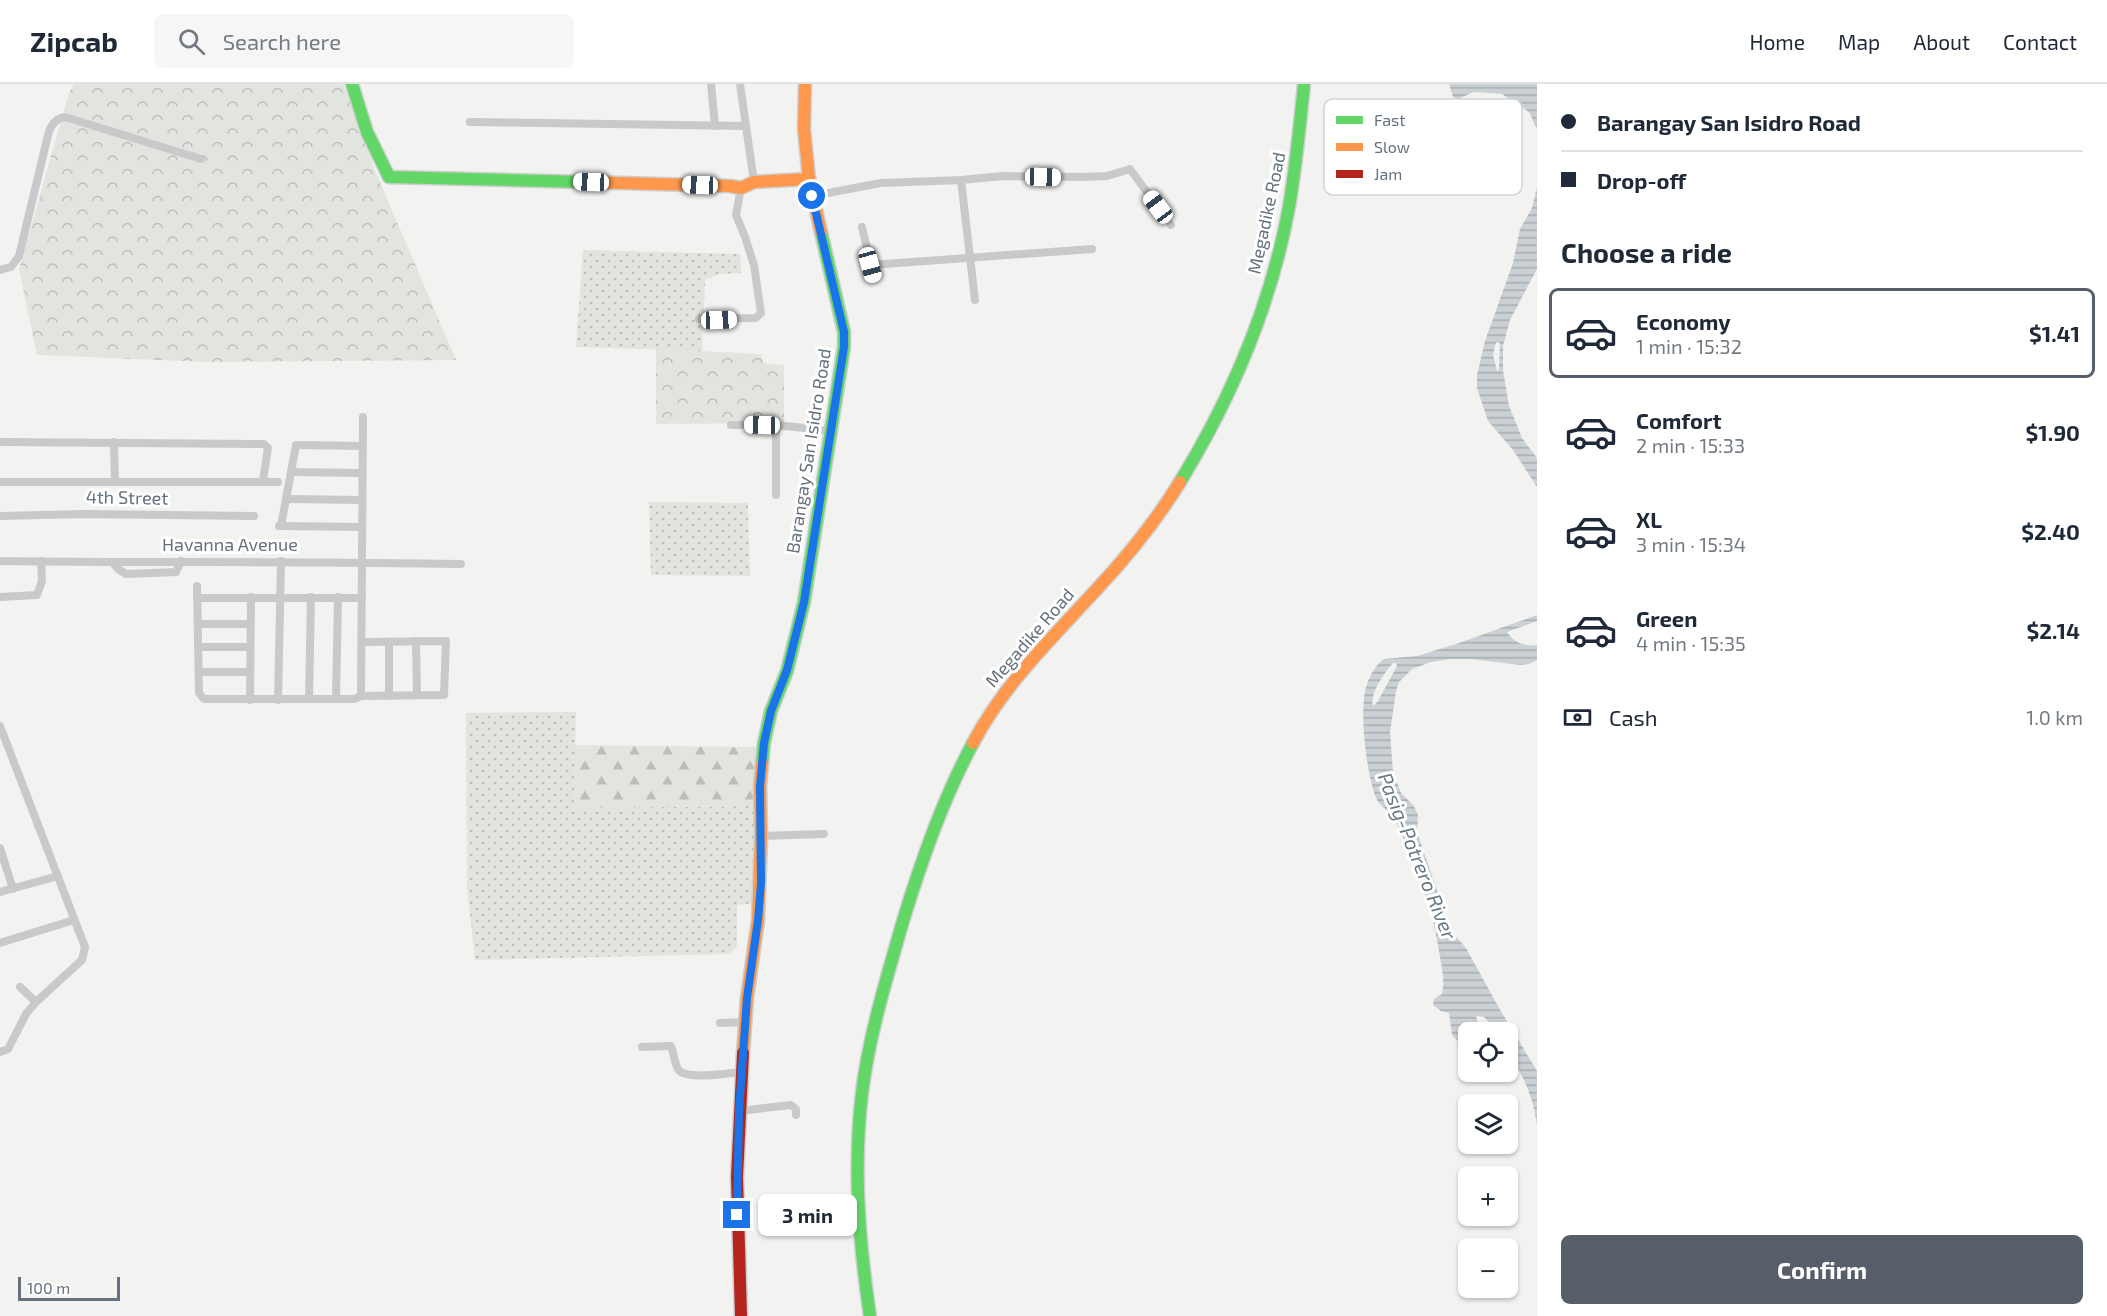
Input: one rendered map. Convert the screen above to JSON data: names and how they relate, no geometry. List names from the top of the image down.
{
  "streets": {
    "street": [
      "Megadike Road",
      "Barangay San Isidro Road",
      "4th Street",
      "Havanna Avenue"
    ]
  },
  "water": ["Pasig-Potrero River"],
  "legend": ["Fast", "Slow", "Jam"],
  "scale_bar": "100 m",
  "page": {
    "header": "Zipcab",
    "search": "Search here",
    "nav": [
      "Home",
      "Map",
      "About",
      "Contact"
    ],
    "banner": ["Barangay San Isidro Road", "Drop-off"],
    "heading": "Choose a ride",
    "list": [
      {
        "name": "Economy",
        "note": "1 min · 15:32",
        "value": "$1.41"
      },
      {
        "name": "Comfort",
        "note": "2 min · 15:33",
        "value": "$1.90"
      },
      {
        "name": "XL",
        "note": "3 min · 15:34",
        "value": "$2.40"
      },
      {
        "name": "Green",
        "note": "4 min · 15:35",
        "value": "$2.14"
      }
    ],
    "pay": ["Cash", "1.0 km"],
    "map_buttons": ["+", "−"],
    "bubble": "3 min",
    "buttons": "Confirm",
    "scale": "100 m"
  }
}
